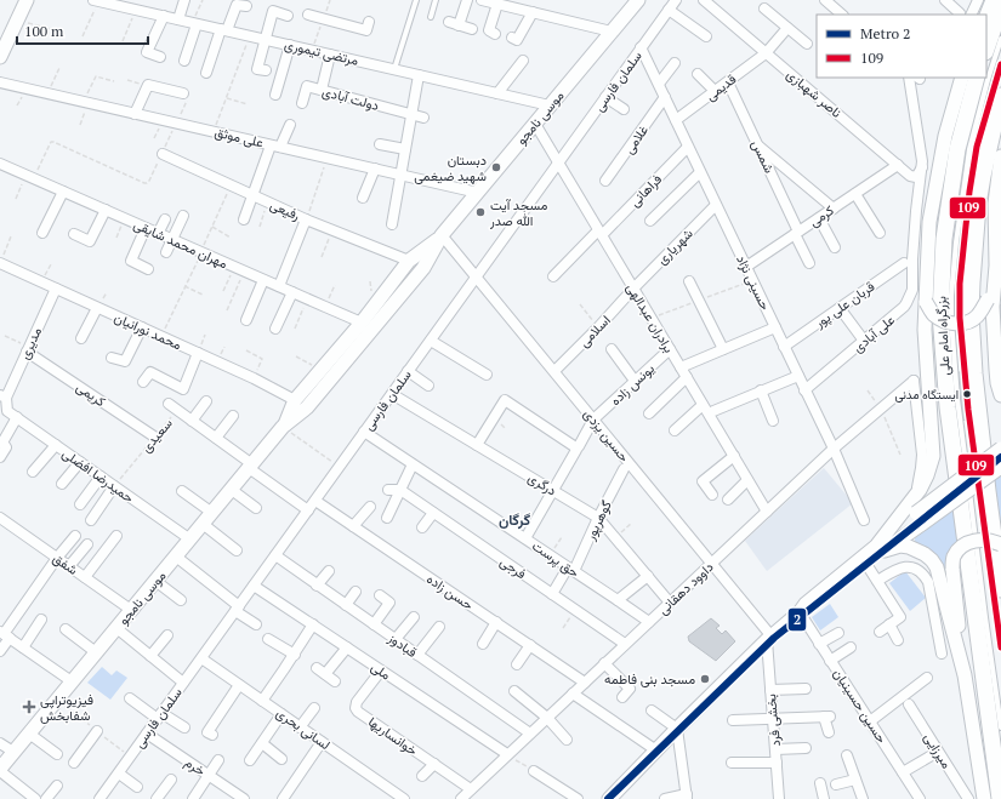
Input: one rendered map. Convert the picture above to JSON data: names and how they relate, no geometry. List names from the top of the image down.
{
  "streets": {
    "highway": ["بزرگراه امام علی"],
    "main road": ["موسی نامجو"],
    "street": [
      "مرتضی تیموری",
      "سلمان فارسی",
      "قدیمی",
      "ناصر شهبازی",
      "دولت آبادی",
      "علی موثق",
      "غلامی",
      "شمس",
      "فراهانی",
      "رفیعی",
      "کرمی",
      "مهران محمد شایقی",
      "شهریاری",
      "حسینی نژاد",
      "قربان علی پور",
      "برادران عبدالهی",
      "محمد نورانیان",
      "اسلامی",
      "علی آبادی",
      "مدیری",
      "یونس زاده",
      "کریمی",
      "سعیدی",
      "حسین یزدی",
      "حمیدرضا افضلی",
      "درگری",
      "گوهرپور",
      "حق پرست",
      "شفق",
      "فرجی",
      "داوود دهقانی",
      "حسن زاده",
      "قبادوز",
      "ملی",
      "حسین حسینیان",
      "بخشی فرد",
      "لسانی بحری",
      "خوانساریها",
      "میرزایی",
      "خرم"
    ]
  },
  "crossings": [
    ["مرتضی تیموری", "موسی نامجو"],
    ["سلمان فارسی", "حسینی نژاد"],
    ["سلمان فارسی", "برادران عبدالهی"],
    ["سلمان فارسی", "سعیدی"],
    ["سلمان فارسی", "حسین یزدی"],
    ["سلمان فارسی", "درگری"],
    ["سلمان فارسی", "حق پرست"],
    ["سلمان فارسی", "حسن زاده"],
    ["سلمان فارسی", "قبادوز"],
    ["سلمان فارسی", "ملی"],
    ["سلمان فارسی", "لسانی بحری"],
    ["سلمان فارسی", "خرم"],
    ["قدیمی", "ناصر شهبازی"],
    ["قدیمی", "شمس"],
    ["قدیمی", "حسینی نژاد"],
    ["ناصر شهبازی", "کرمی"],
    ["ناصر شهبازی", "علی آبادی"],
    ["موسی نامجو", "علی موثق"],
    ["موسی نامجو", "رفیعی"],
    ["موسی نامجو", "مهران محمد شایقی"],
    ["موسی نامجو", "برادران عبدالهی"],
    ["موسی نامجو", "محمد نورانیان"],
    ["موسی نامجو", "سعیدی"],
    ["موسی نامجو", "حسین یزدی"],
    ["موسی نامجو", "حمیدرضا افضلی"],
    ["موسی نامجو", "شفق"],
    ["غلامی", "حسینی نژاد"],
    ["شمس", "کرمی"],
    ["فراهانی", "حسینی نژاد"],
    ["فراهانی", "برادران عبدالهی"],
    ["کرمی", "حسینی نژاد"],
    ["شهریاری", "حسینی نژاد"],
    ["شهریاری", "برادران عبدالهی"],
    ["شهریاری", "اسلامی"],
    ["حسینی نژاد", "قربان علی پور"],
    ["حسینی نژاد", "علی آبادی"],
    ["حسینی نژاد", "داوود دهقانی"],
    ["قربان علی پور", "علی آبادی"],
    ["برادران عبدالهی", "اسلامی"],
    ["برادران عبدالهی", "یونس زاده"],
    ["برادران عبدالهی", "داوود دهقانی"],
    ["محمد نورانیان", "مدیری"],
    ["اسلامی", "حسین یزدی"],
    ["مدیری", "کریمی"],
    ["مدیری", "حمیدرضا افضلی"],
    ["یونس زاده", "حسین یزدی"],
    ["یونس زاده", "درگری"],
    ["یونس زاده", "حق پرست"],
    ["کریمی", "سعیدی"],
    ["سعیدی", "حمیدرضا افضلی"],
    ["حسین یزدی", "داوود دهقانی"],
    ["حسین یزدی", "بخشی فرد"],
    ["درگری", "گوهرپور"],
    ["درگری", "داوود دهقانی"],
    ["گوهرپور", "حق پرست"],
    ["گوهرپور", "فرجی"],
    ["حق پرست", "داوود دهقانی"],
    ["فرجی", "داوود دهقانی"],
    ["داوود دهقانی", "حسن زاده"],
    ["داوود دهقانی", "قبادوز"],
    ["داوود دهقانی", "ملی"],
    ["داوود دهقانی", "خوانساریها"],
    ["ملی", "خوانساریها"]
  ],
  "districts": ["گرگان"],
  "places": {
    "other": [
      "دبستان شهید ضیغمی",
      "مسجد آیت الله صدر",
      "ایستگاه مدنی",
      "مسجد بنی فاطمه"
    ],
    "health": ["فیزیوتراپی شفابخش"]
  },
  "lines": ["transit line 109", "metro line 2"],
  "legend": ["Metro 2", "109"],
  "scale_bar": "100 m"
}
